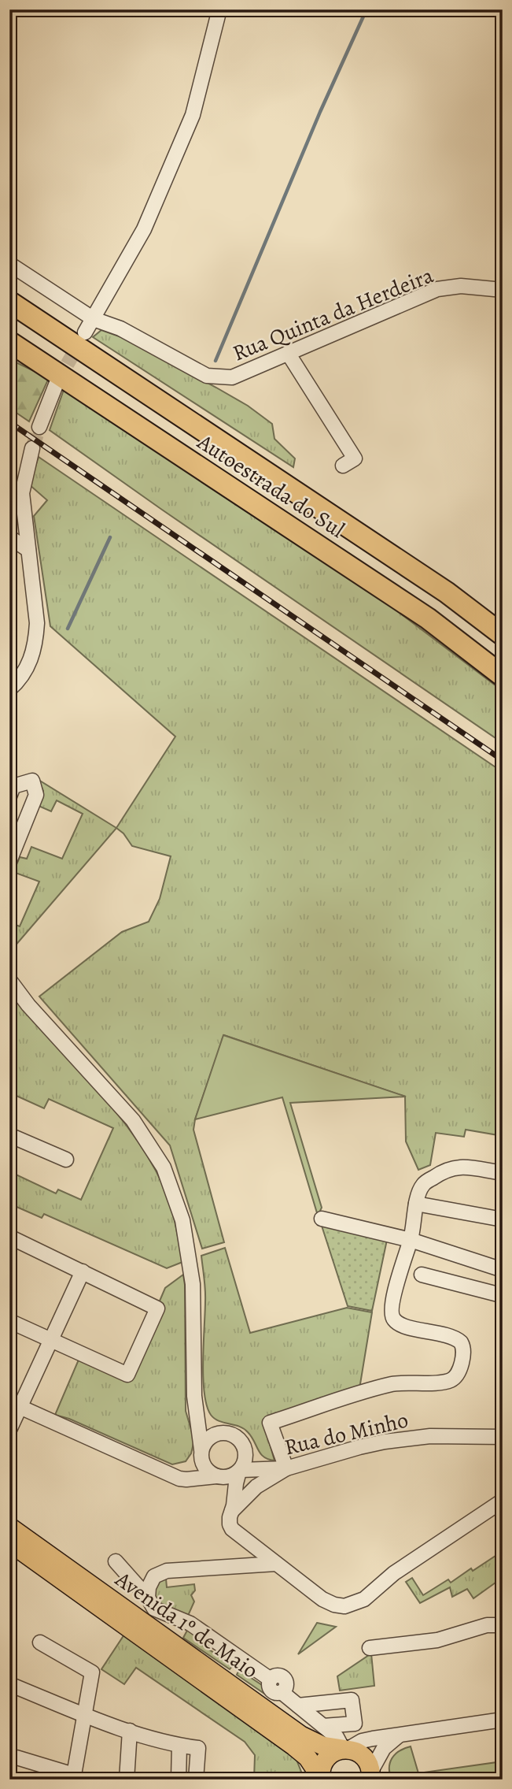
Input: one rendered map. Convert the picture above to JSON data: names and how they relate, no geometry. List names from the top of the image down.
{
  "streets": {
    "highway": ["Autoestrada do Sul"],
    "main road": ["Avenida 1º de Maio"],
    "street": ["Rua Quinta da Herdeira", "Rua do Minho"]
  }
}
